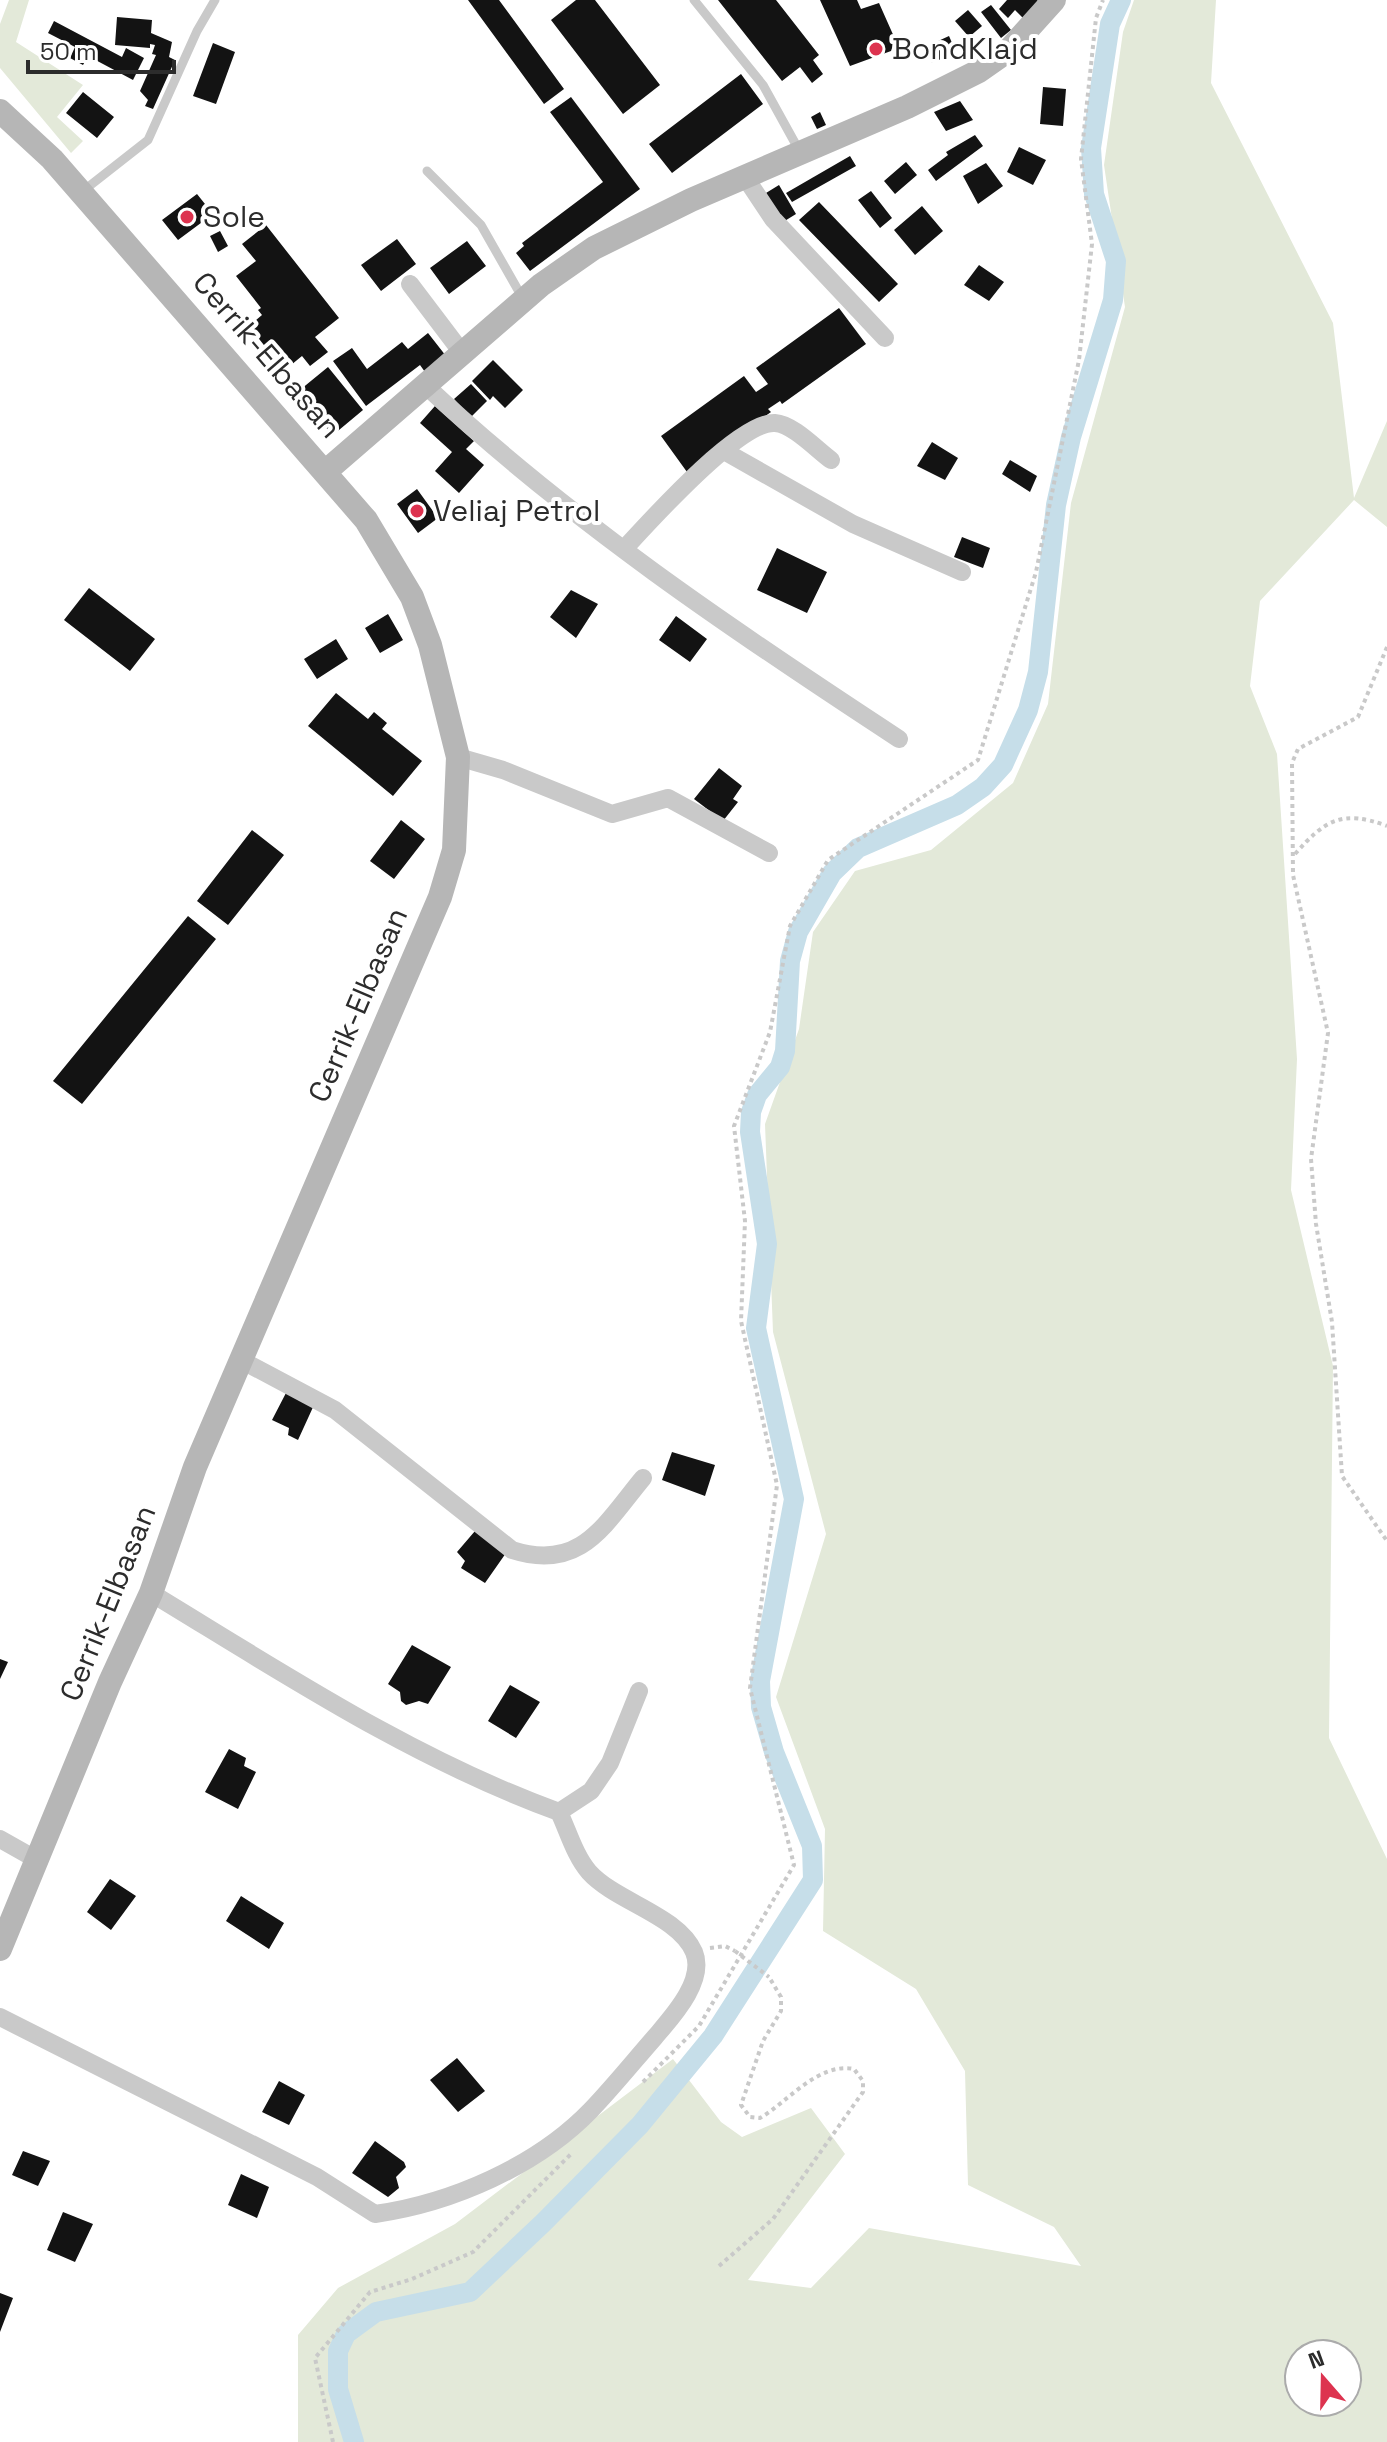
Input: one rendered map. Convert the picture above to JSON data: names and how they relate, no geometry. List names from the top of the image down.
{
  "streets": {
    "main road": ["Cerrik-Elbasan"]
  },
  "places": ["BondKlajd", "Sole", "Veliaj Petrol"],
  "scale_bar": "50 m",
  "north": "top"
}
